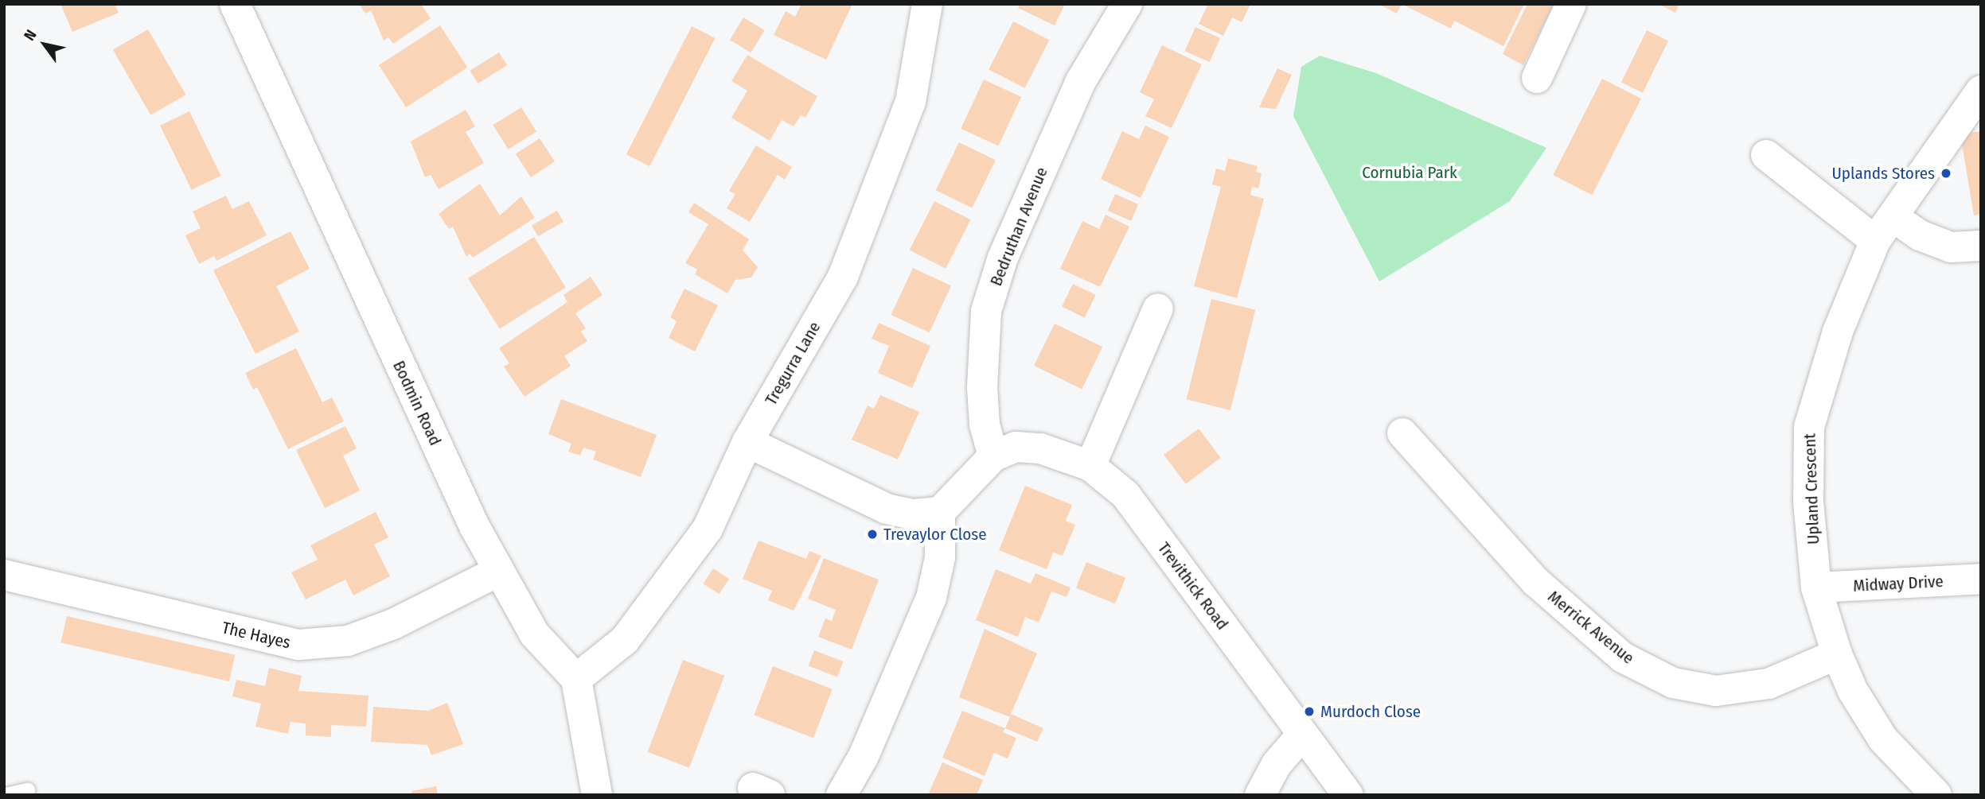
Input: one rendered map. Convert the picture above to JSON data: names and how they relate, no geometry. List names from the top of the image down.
{
  "streets": {
    "street": [
      "Bedruthan Avenue",
      "Tregurra Lane",
      "Bodmin Road",
      "Upland Crescent",
      "Midway Drive",
      "Trevithick Road",
      "Merrick Avenue",
      "The Hayes"
    ]
  },
  "crossings": [
    ["Bedruthan Avenue", "Trevithick Road"],
    ["Tregurra Lane", "Bodmin Road"],
    ["Bodmin Road", "The Hayes"],
    ["Upland Crescent", "Midway Drive"],
    ["Upland Crescent", "Merrick Avenue"]
  ],
  "parks": ["Cornubia Park"],
  "places": ["Uplands Stores", "Trevaylor Close", "Murdoch Close"],
  "north": "top left"
}
